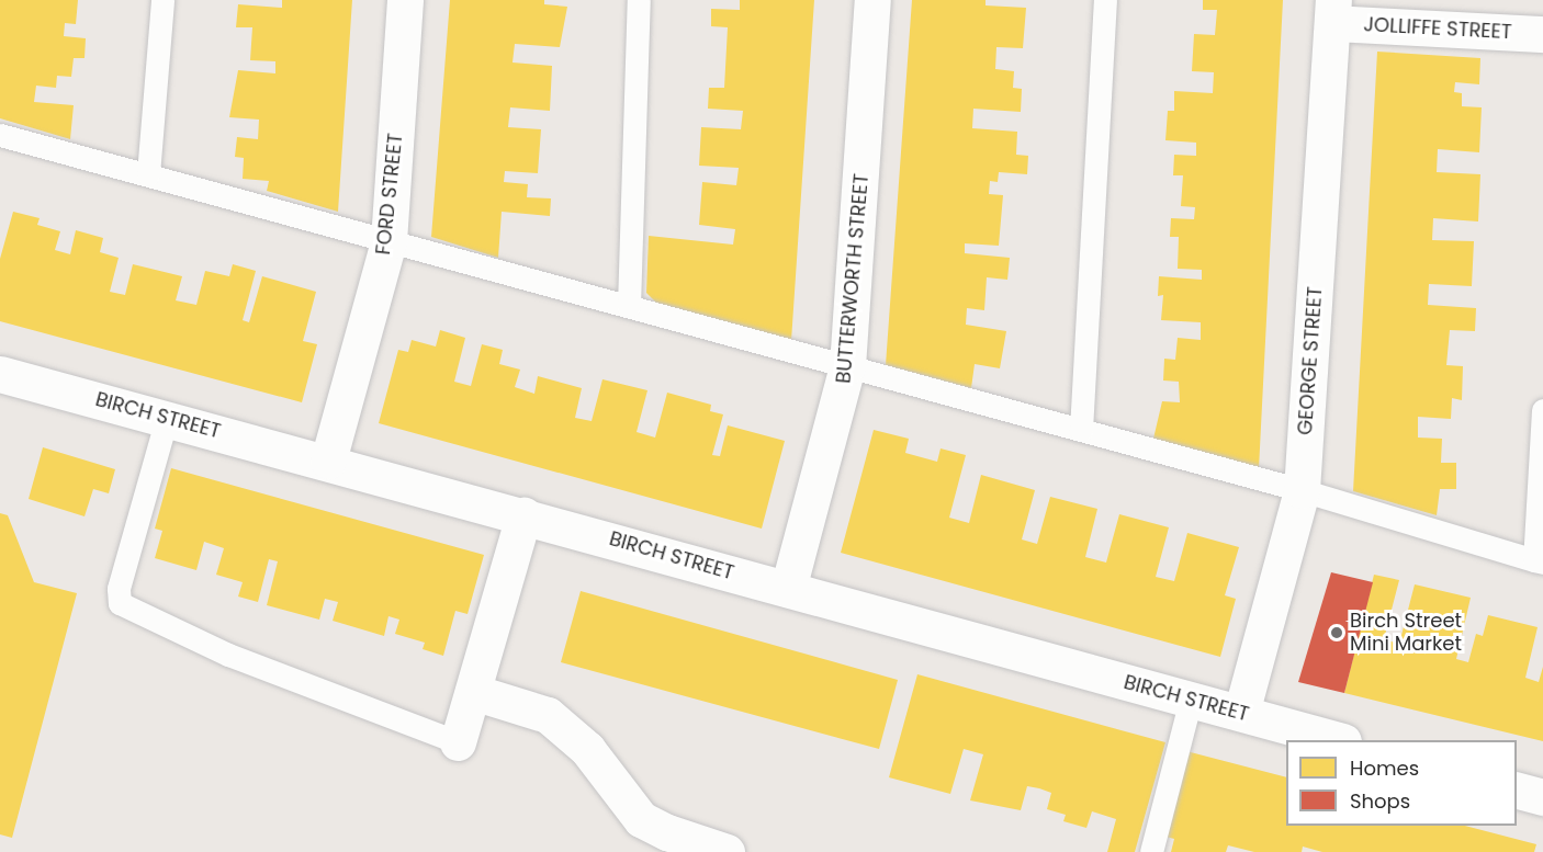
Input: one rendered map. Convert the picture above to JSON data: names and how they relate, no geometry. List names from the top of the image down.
{
  "streets": {
    "street": [
      "JOLLIFFE STREET",
      "FORD STREET",
      "BUTTERWORTH STREET",
      "GEORGE STREET",
      "BIRCH STREET"
    ]
  },
  "crossings": [
    ["JOLLIFFE STREET", "GEORGE STREET"],
    ["FORD STREET", "BIRCH STREET"],
    ["BUTTERWORTH STREET", "BIRCH STREET"],
    ["GEORGE STREET", "BIRCH STREET"]
  ],
  "places": ["Birch Street Mini Market"],
  "legend": ["Homes", "Shops"]
}
